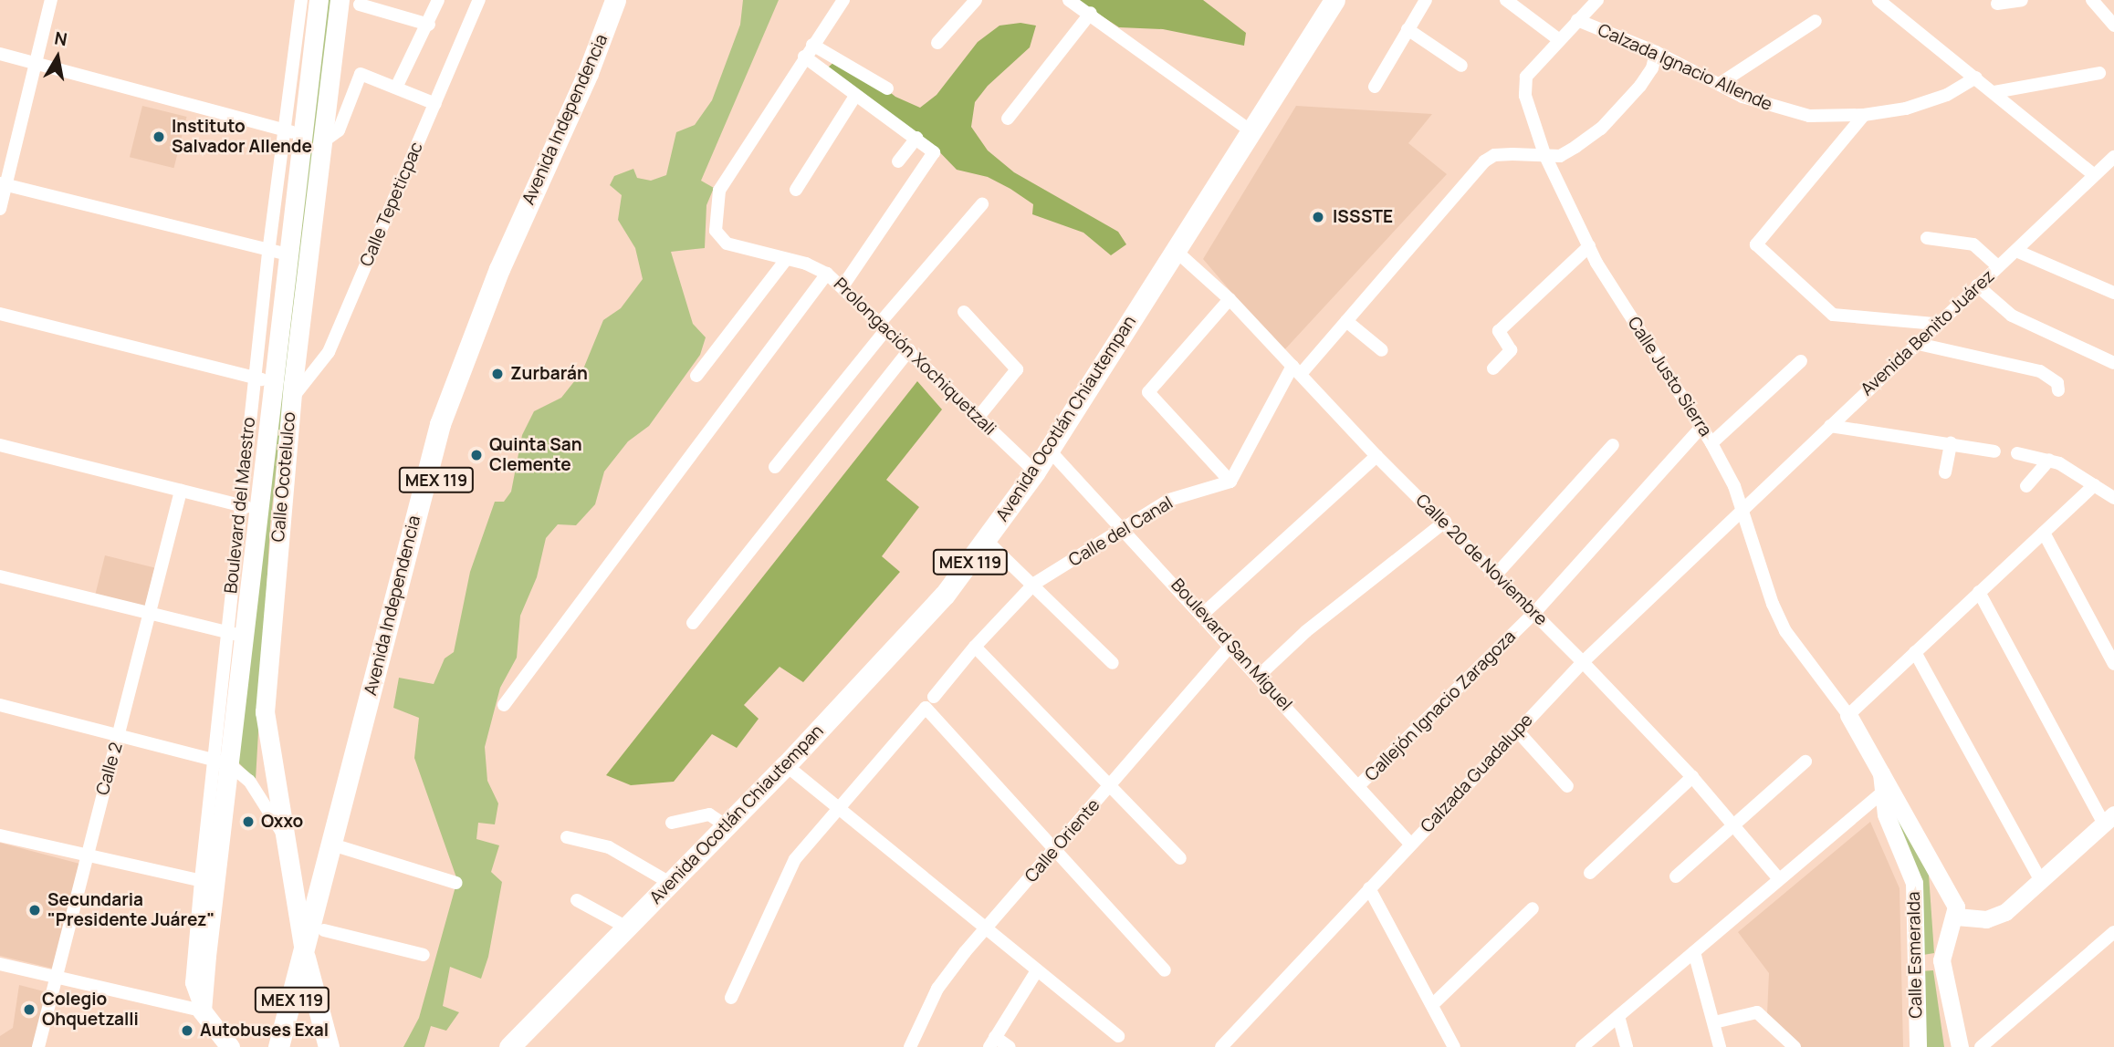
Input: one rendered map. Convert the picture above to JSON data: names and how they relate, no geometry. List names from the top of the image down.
{
  "streets": {
    "main road": [
      "Avenida Independencia",
      "Avenida Ocotlán Chiautempan",
      "Calle Ocotelulco",
      "MEX 119",
      "Boulevard del Maestro"
    ],
    "street": [
      "Calzada Ignacio Allende",
      "Calle Tepeticpac",
      "Avenida Benito Juárez",
      "Prolongación Xochiquetzali",
      "Calle Justo Sierra",
      "Calle del Canal",
      "Calle 20 de Noviembre",
      "Boulevard San Miguel",
      "Callejón Ignacio Zaragoza",
      "Calle 2",
      "Calzada Guadalupe",
      "Calle Oriente",
      "Calle Esmeralda"
    ]
  },
  "crossings": [
    ["Avenida Independencia", "Calle Ocotelulco"],
    ["Calle Tepeticpac", "Calle Ocotelulco"],
    ["Avenida Benito Juárez", "Calle Justo Sierra"],
    ["Avenida Benito Juárez", "Calzada Guadalupe"],
    ["Prolongación Xochiquetzali", "Avenida Ocotlán Chiautempan"],
    ["Calle Justo Sierra", "Callejón Ignacio Zaragoza"],
    ["Calle Justo Sierra", "Calzada Guadalupe"],
    ["Calle Justo Sierra", "Calle Esmeralda"],
    ["Avenida Ocotlán Chiautempan", "Calle 20 de Noviembre"],
    ["Avenida Ocotlán Chiautempan", "Boulevard San Miguel"],
    ["Calle del Canal", "Boulevard San Miguel"],
    ["Calle 20 de Noviembre", "Callejón Ignacio Zaragoza"],
    ["Calle 20 de Noviembre", "Calzada Guadalupe"],
    ["Boulevard San Miguel", "Callejón Ignacio Zaragoza"],
    ["Boulevard San Miguel", "Calzada Guadalupe"],
    ["Boulevard San Miguel", "Calle Oriente"]
  ],
  "places": [
    "Instituto Salvador Allende",
    "ISSSTE",
    "Zurbarán",
    "Quinta San Clemente",
    "Oxxo",
    "Secundaria \"Presidente Juárez\"",
    "Colegio Ohquetzalli",
    "Autobuses Exal"
  ],
  "north": "top"
}
